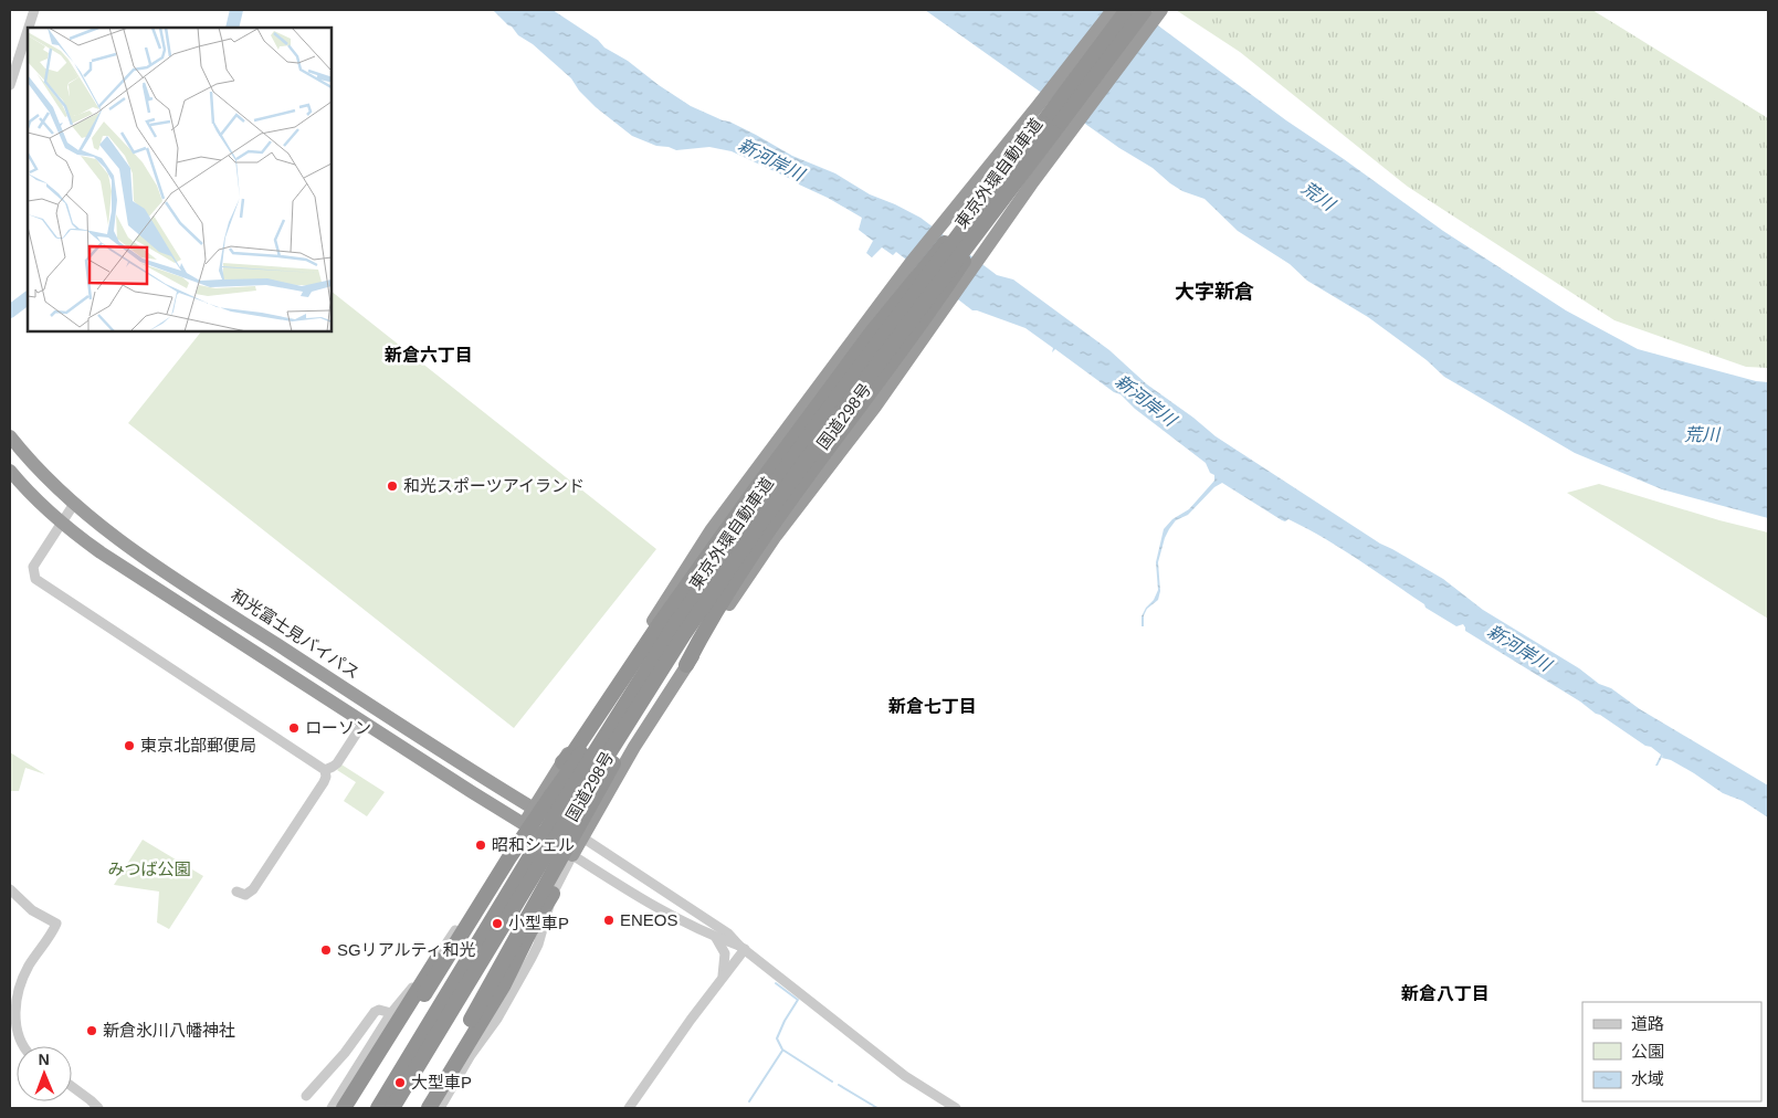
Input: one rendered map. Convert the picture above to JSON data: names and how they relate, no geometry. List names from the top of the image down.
{
  "streets": {
    "highway": ["東京外環自動車道", "国道298号", "和光富士見バイパス"]
  },
  "crossings": [
    ["国道298号", "和光富士見バイパス"]
  ],
  "districts": [
    "大字新倉",
    "新倉六丁目",
    "新倉七丁目",
    "新倉八丁目"
  ],
  "water": ["新河岸川", "荒川"],
  "parks": ["みつば公園"],
  "places": [
    "和光スポーツアイランド",
    "ローソン",
    "東京北部郵便局",
    "昭和シェル",
    "ENEOS",
    "小型車P",
    "SGリアルティ和光",
    "新倉氷川八幡神社",
    "大型車P"
  ],
  "legend": ["道路", "公園", "水域"],
  "north": "top"
}
